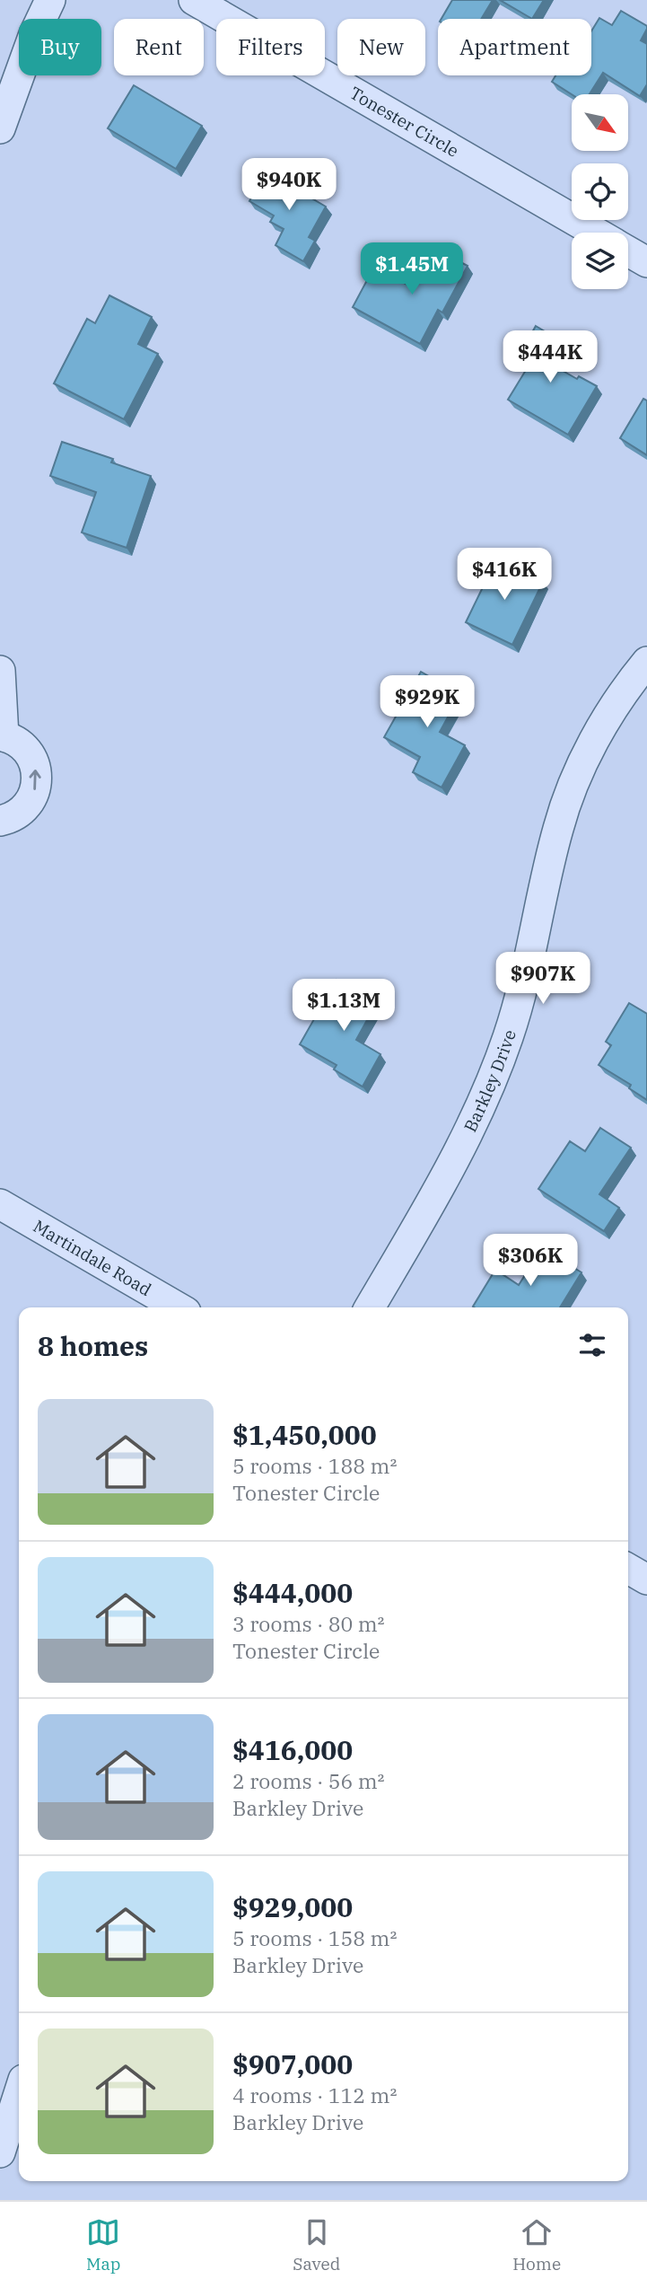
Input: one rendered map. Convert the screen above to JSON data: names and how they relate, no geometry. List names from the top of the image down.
{
  "streets": {
    "street": ["Tonester Circle", "Barkley Drive", "Martindale Road"]
  },
  "north": "bottom right",
  "page": {
    "chip": [
      "Buy",
      "Rent",
      "Filters",
      "New",
      "Apartment"
    ],
    "price": [
      "$940K",
      "$1.45M",
      "$444K",
      "$416K",
      "$929K",
      "$907K",
      "$1.13M",
      "$306K"
    ],
    "heading": "8 homes",
    "list": [
      {
        "name": "$1,450,000",
        "note": "5 rooms · 188 m² · Tonester Circle"
      },
      {
        "name": "$444,000",
        "note": "3 rooms · 80 m² · Tonester Circle"
      },
      {
        "name": "$416,000",
        "note": "2 rooms · 56 m² · Barkley Drive"
      },
      {
        "name": "$929,000",
        "note": "5 rooms · 158 m² · Barkley Drive"
      },
      {
        "name": "$907,000",
        "note": "4 rooms · 112 m² · Barkley Drive"
      }
    ],
    "tabs": ["Map", "Saved", "Home"]
  }
}
